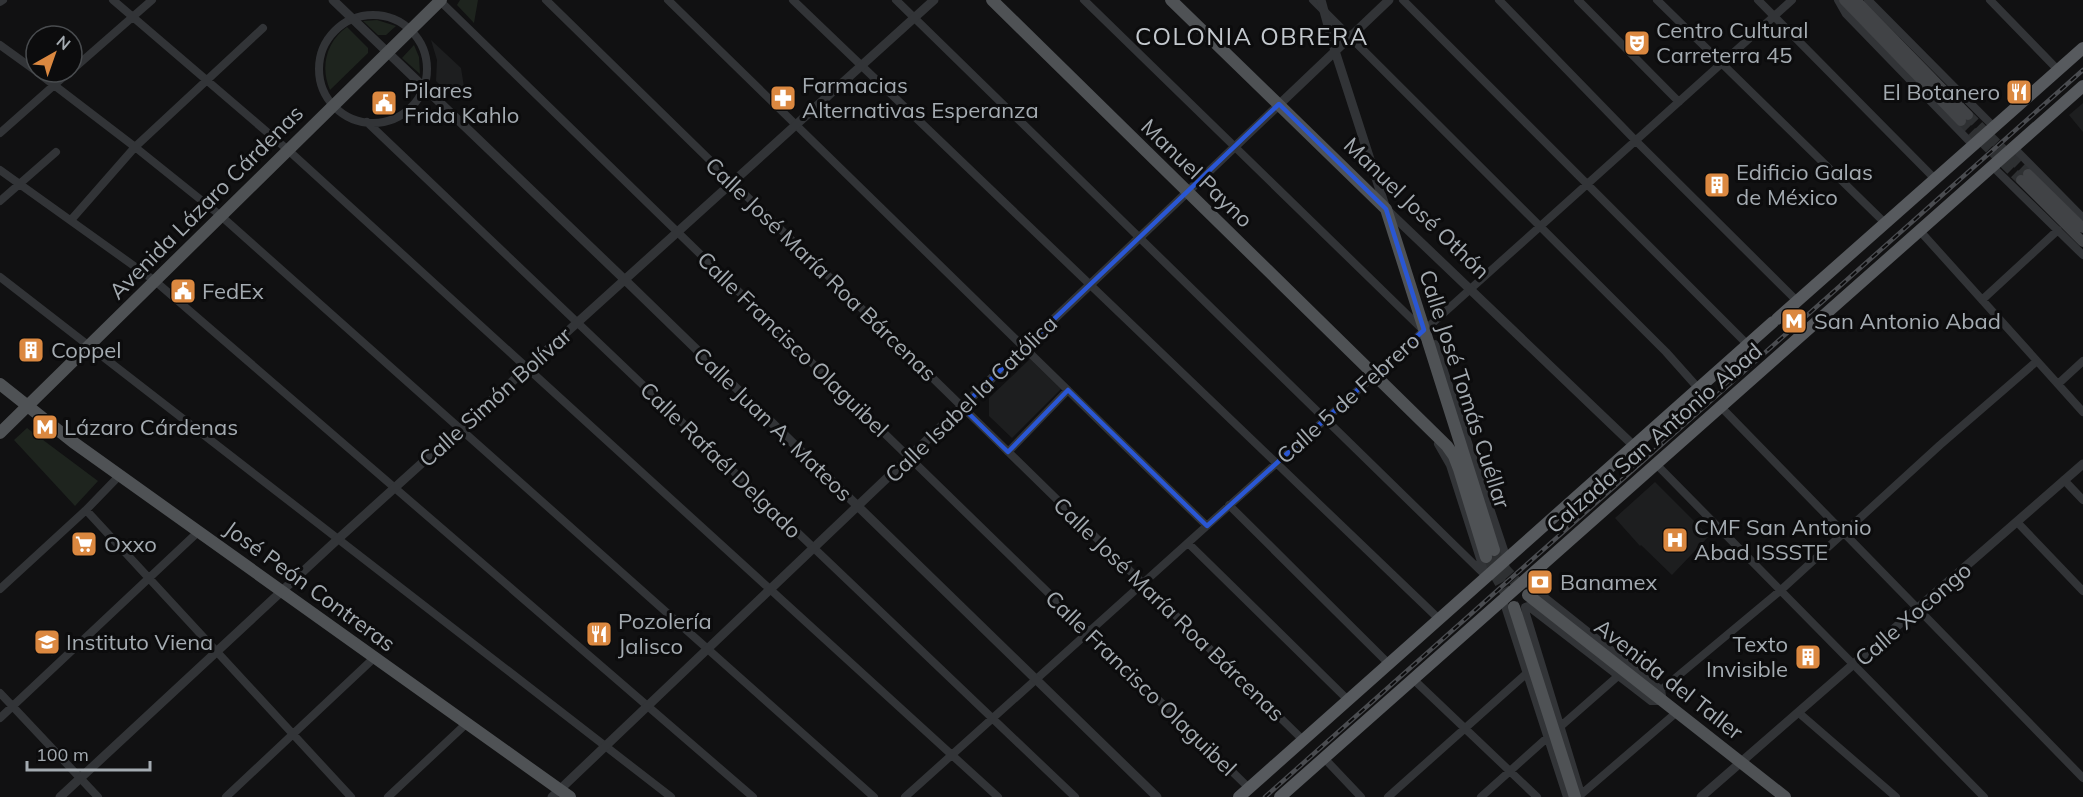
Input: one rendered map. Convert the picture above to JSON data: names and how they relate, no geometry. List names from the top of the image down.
{
  "streets": {
    "highway": ["Calzada San Antonio Abad"],
    "main road": [
      "Manuel Payno",
      "Avenida Lázaro Cárdenas",
      "Manuel José Othón",
      "Calle José Tomás Cuéllar",
      "José Peón Contreras",
      "Avenida del Taller"
    ],
    "street": [
      "Calle José María Roa Bárcenas",
      "Calle Francisco Olaguibel",
      "Calle Simón Bolívar",
      "Calle 5 de Febrero",
      "Calle Isabel la Católica",
      "Calle Juan A. Mateos",
      "Calle Rafaél Delgado",
      "Calle Xocongo"
    ]
  },
  "crossings": [
    ["Manuel Payno", "Calle José Tomás Cuéllar"],
    ["Manuel Payno", "Calle 5 de Febrero"],
    ["Manuel Payno", "Calle Isabel la Católica"],
    ["Avenida Lázaro Cárdenas", "Calle Francisco Olaguibel"],
    ["Avenida Lázaro Cárdenas", "Calle Juan A. Mateos"],
    ["Avenida Lázaro Cárdenas", "Calle Rafaél Delgado"],
    ["Avenida Lázaro Cárdenas", "José Peón Contreras"],
    ["Manuel José Othón", "Calle José Tomás Cuéllar"],
    ["Manuel José Othón", "Calle 5 de Febrero"],
    ["Manuel José Othón", "Calle Isabel la Católica"],
    ["Manuel José Othón", "Calzada San Antonio Abad"],
    ["Calle José María Roa Bárcenas", "Calle Simón Bolívar"],
    ["Calle José María Roa Bárcenas", "Calle 5 de Febrero"],
    ["Calle José María Roa Bárcenas", "Calle Isabel la Católica"],
    ["Calle José María Roa Bárcenas", "Calzada San Antonio Abad"],
    ["Calle Francisco Olaguibel", "Calle Simón Bolívar"],
    ["Calle Francisco Olaguibel", "Calle 5 de Febrero"],
    ["Calle Francisco Olaguibel", "Calle Isabel la Católica"],
    ["Calle Francisco Olaguibel", "Calzada San Antonio Abad"],
    ["Calle José Tomás Cuéllar", "Calle 5 de Febrero"],
    ["Calle José Tomás Cuéllar", "Calle Isabel la Católica"],
    ["Calle Simón Bolívar", "Calle Juan A. Mateos"],
    ["Calle Simón Bolívar", "Calle Rafaél Delgado"],
    ["Calle Simón Bolívar", "José Peón Contreras"],
    ["Calle 5 de Febrero", "Calle Juan A. Mateos"],
    ["Calle 5 de Febrero", "Calle Rafaél Delgado"],
    ["Calle Isabel la Católica", "Calle Juan A. Mateos"],
    ["Calle Isabel la Católica", "Calle Rafaél Delgado"],
    ["Calle Isabel la Católica", "José Peón Contreras"],
    ["Calle Xocongo", "Avenida del Taller"]
  ],
  "districts": ["COLONIA OBRERA"],
  "places": {
    "theatre": ["Centro Cultural Carreterra 45"],
    "restaurant": ["El Botanero", "Pozolería Jalisco"],
    "pharmacy": ["Farmacias Alternativas Esperanza"],
    "public building": ["Pilares Frida Kahlo", "FedEx"],
    "building": ["Edificio Galas de México", "Coppel", "Texto Invisible"],
    "metro station": ["San Antonio Abad", "Lázaro Cárdenas"],
    "hospital": ["CMF San Antonio Abad ISSSTE"],
    "supermarket": ["Oxxo"],
    "bank": ["Banamex"],
    "school or university": ["Instituto Viena"]
  },
  "scale_bar": "100 m",
  "north": "top right"
}
